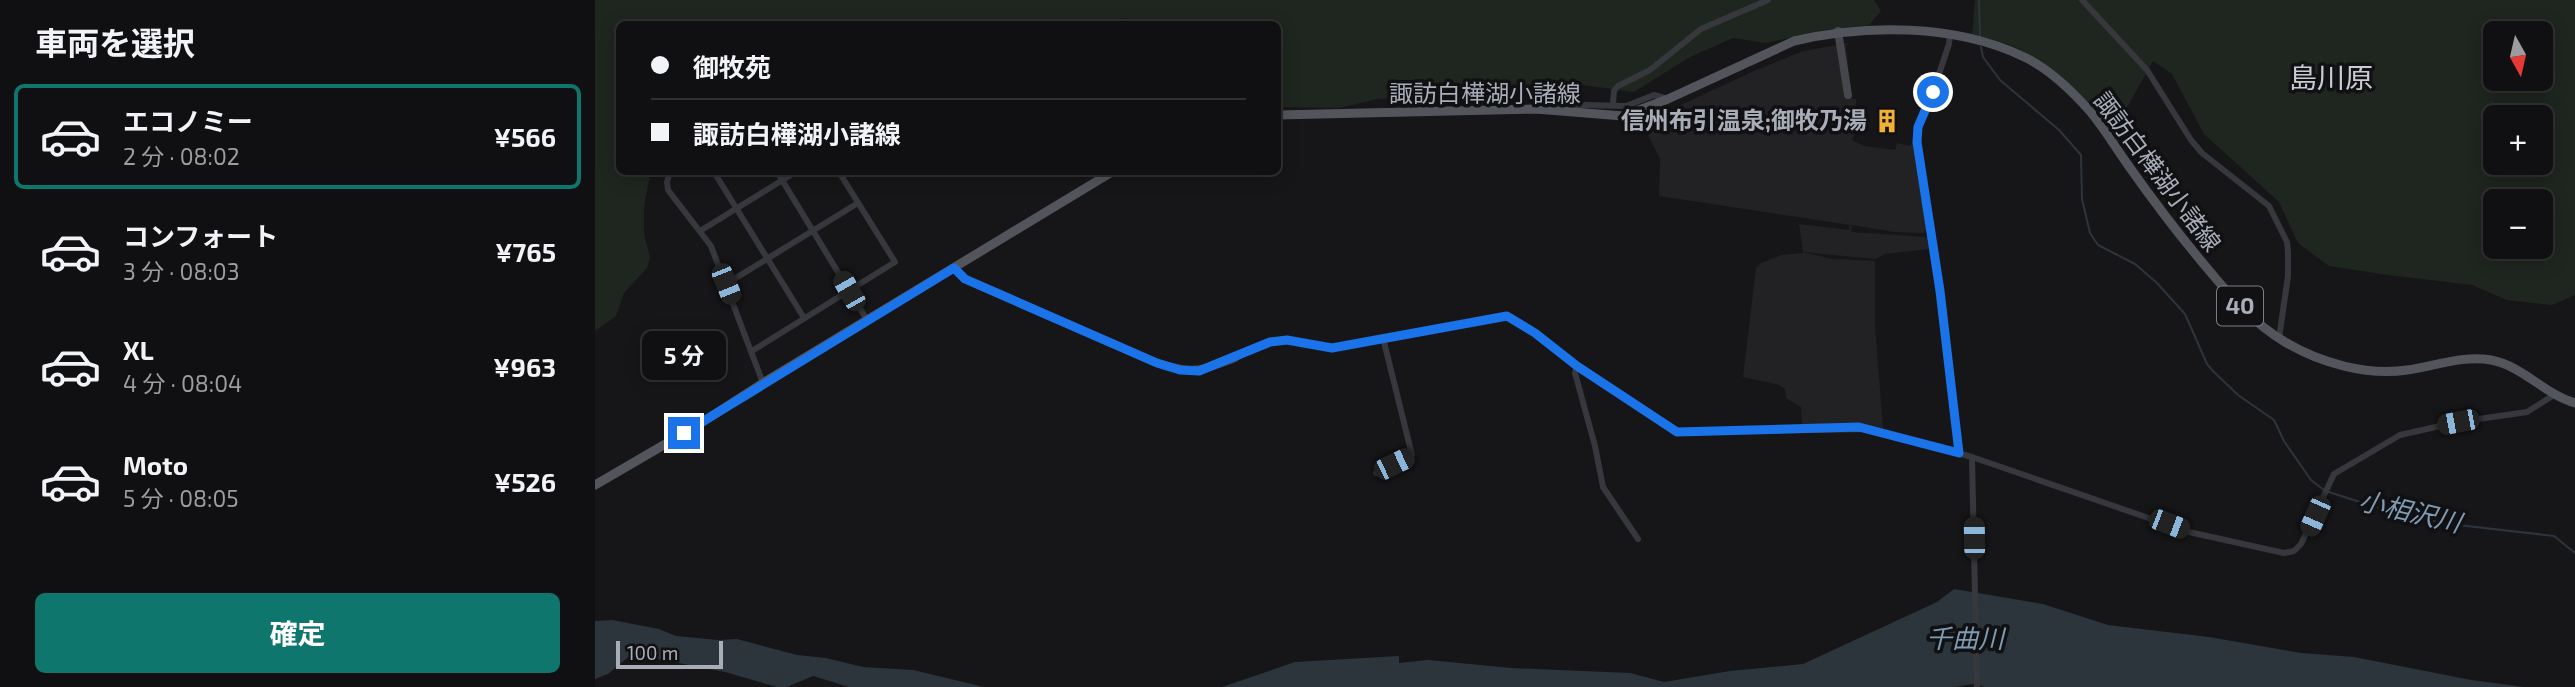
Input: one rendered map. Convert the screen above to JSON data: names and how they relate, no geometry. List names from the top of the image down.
{
  "streets": {
    "main road": ["諏訪白樺湖小諸線", "40"]
  },
  "districts": ["島川原"],
  "water": ["小相沢川", "千曲川"],
  "places": {
    "building": ["信州布引温泉;御牧乃湯"]
  },
  "scale_bar": "100 m",
  "north": "bottom",
  "page": {
    "heading": "車両を選択",
    "map_buttons": ["+", "−"],
    "banner": ["御牧苑", "諏訪白樺湖小諸線"],
    "list": [
      {
        "name": "エコノミー",
        "note": "2 分 · 08:02",
        "value": "¥566"
      },
      {
        "name": "コンフォート",
        "note": "3 分 · 08:03",
        "value": "¥765"
      },
      {
        "name": "XL",
        "note": "4 分 · 08:04",
        "value": "¥963"
      },
      {
        "name": "Moto",
        "note": "5 分 · 08:05",
        "value": "¥526"
      }
    ],
    "bubble": "5 分",
    "buttons": "確定",
    "scale": "100 m"
  }
}
